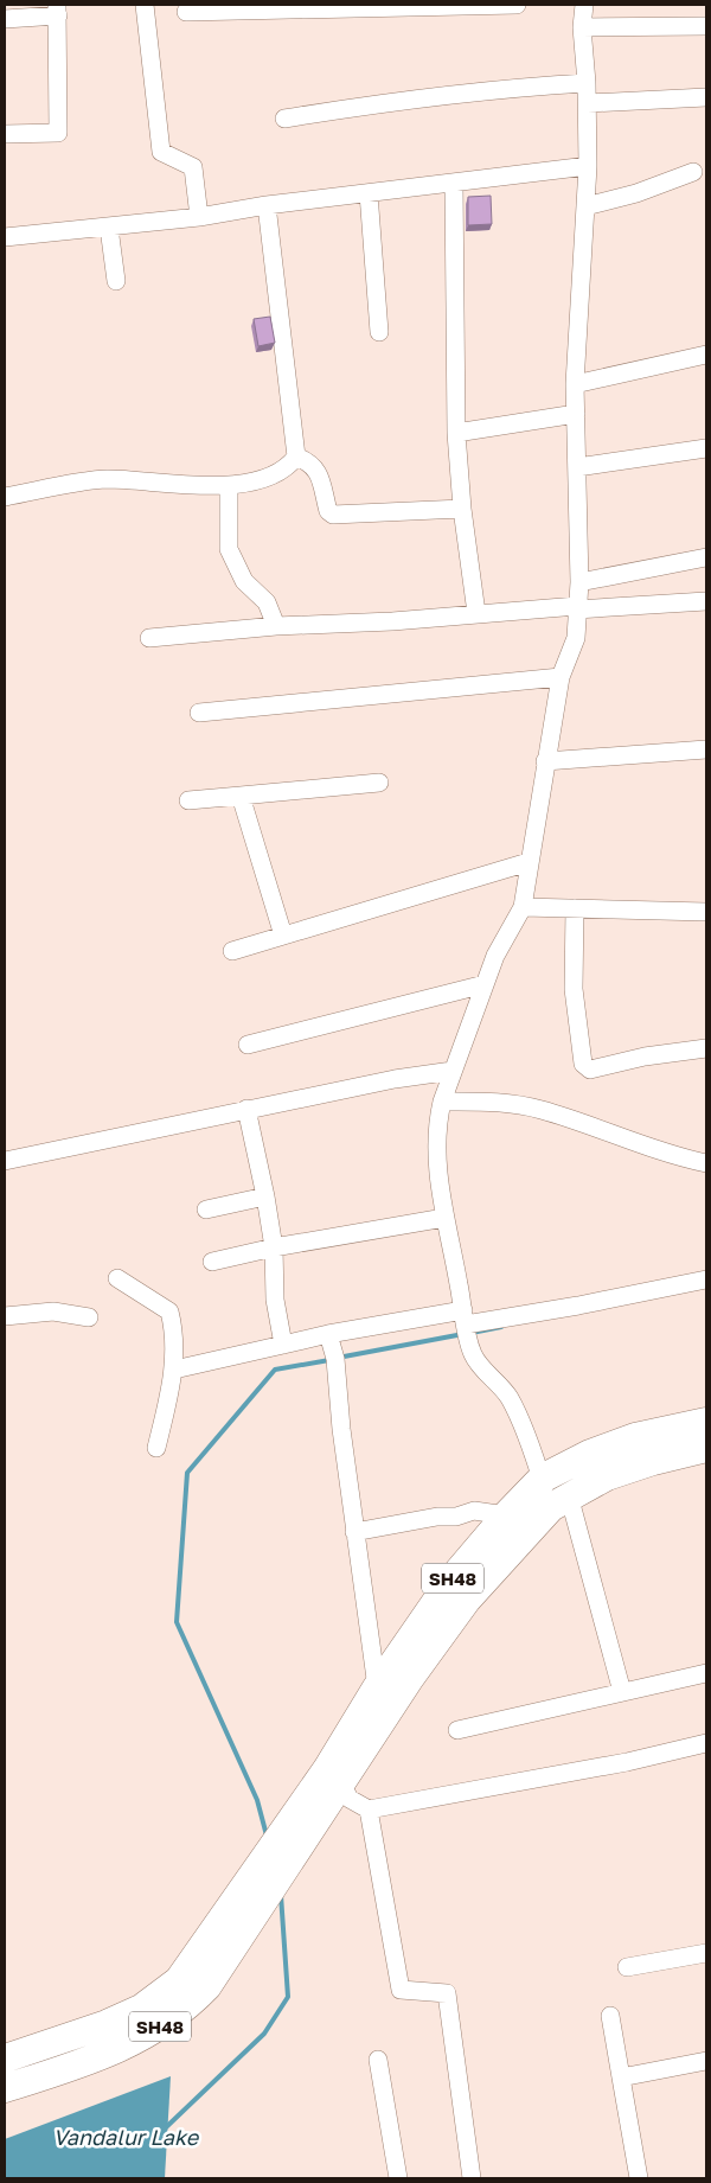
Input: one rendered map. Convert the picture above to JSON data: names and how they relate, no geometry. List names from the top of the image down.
{
  "streets": {
    "main road": ["SH48"]
  },
  "water": ["Vandalur Lake"]
}
